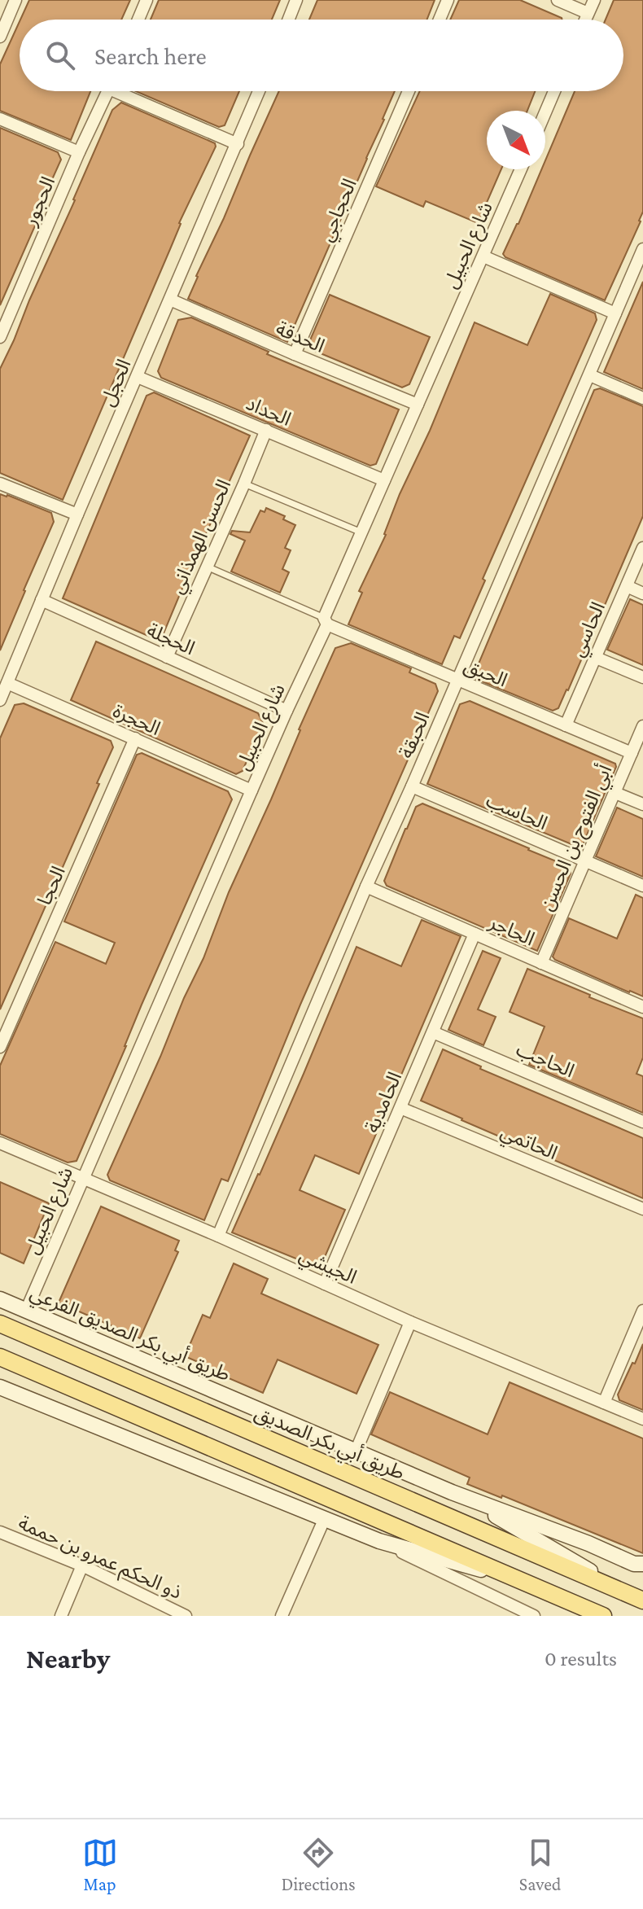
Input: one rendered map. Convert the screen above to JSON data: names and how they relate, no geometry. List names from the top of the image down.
{
  "streets": {
    "main road": ["طريق أبي بكر الصديق"],
    "street": [
      "الحجور",
      "الحجاجي",
      "شارع الحبيل",
      "الحدقة",
      "الحجل",
      "الحداد",
      "الحسن الهمذاني",
      "الحاسي",
      "الحجلة",
      "الحبق",
      "الحجرة",
      "الحبقة",
      "الحاسب",
      "أبي الفتوح بن الحسن",
      "الحجا",
      "الحاجر",
      "الحاجب",
      "الحامدية",
      "الحاتمي",
      "الجيشي",
      "طريق أبي بكر الصديق الفرعي",
      "ذو الحكم عمرو بن حممة"
    ]
  },
  "crossings": [
    ["الحجاجي", "الحدقة"],
    ["شارع الحبيل", "الحدقة"],
    ["شارع الحبيل", "الحداد"],
    ["شارع الحبيل", "الحجلة"],
    ["شارع الحبيل", "الحبق"],
    ["شارع الحبيل", "الحجرة"],
    ["شارع الحبيل", "الجيشي"],
    ["شارع الحبيل", "طريق أبي بكر الصديق الفرعي"],
    ["الحدقة", "الحجل"],
    ["الحجل", "الحداد"],
    ["الحجل", "الحجلة"],
    ["الحجل", "الحجرة"],
    ["الحداد", "الحسن الهمذاني"],
    ["الحسن الهمذاني", "الحجلة"],
    ["الحاسي", "الحبق"],
    ["الحبق", "الحبقة"],
    ["الحبق", "أبي الفتوح بن الحسن"],
    ["الحجرة", "الحجا"],
    ["الحبقة", "الحاسب"],
    ["الحبقة", "الحاجر"],
    ["الحبقة", "الجيشي"],
    ["الحاسب", "أبي الفتوح بن الحسن"],
    ["أبي الفتوح بن الحسن", "الحاجر"],
    ["الحاجر", "الحامدية"],
    ["الحاجب", "الحامدية"],
    ["الحامدية", "الحاتمي"],
    ["الحامدية", "الجيشي"]
  ],
  "north": "bottom right",
  "page": {
    "search": "Search here",
    "heading": ["Nearby", "0 results"],
    "nav": ["Map", "Directions", "Saved"]
  }
}
